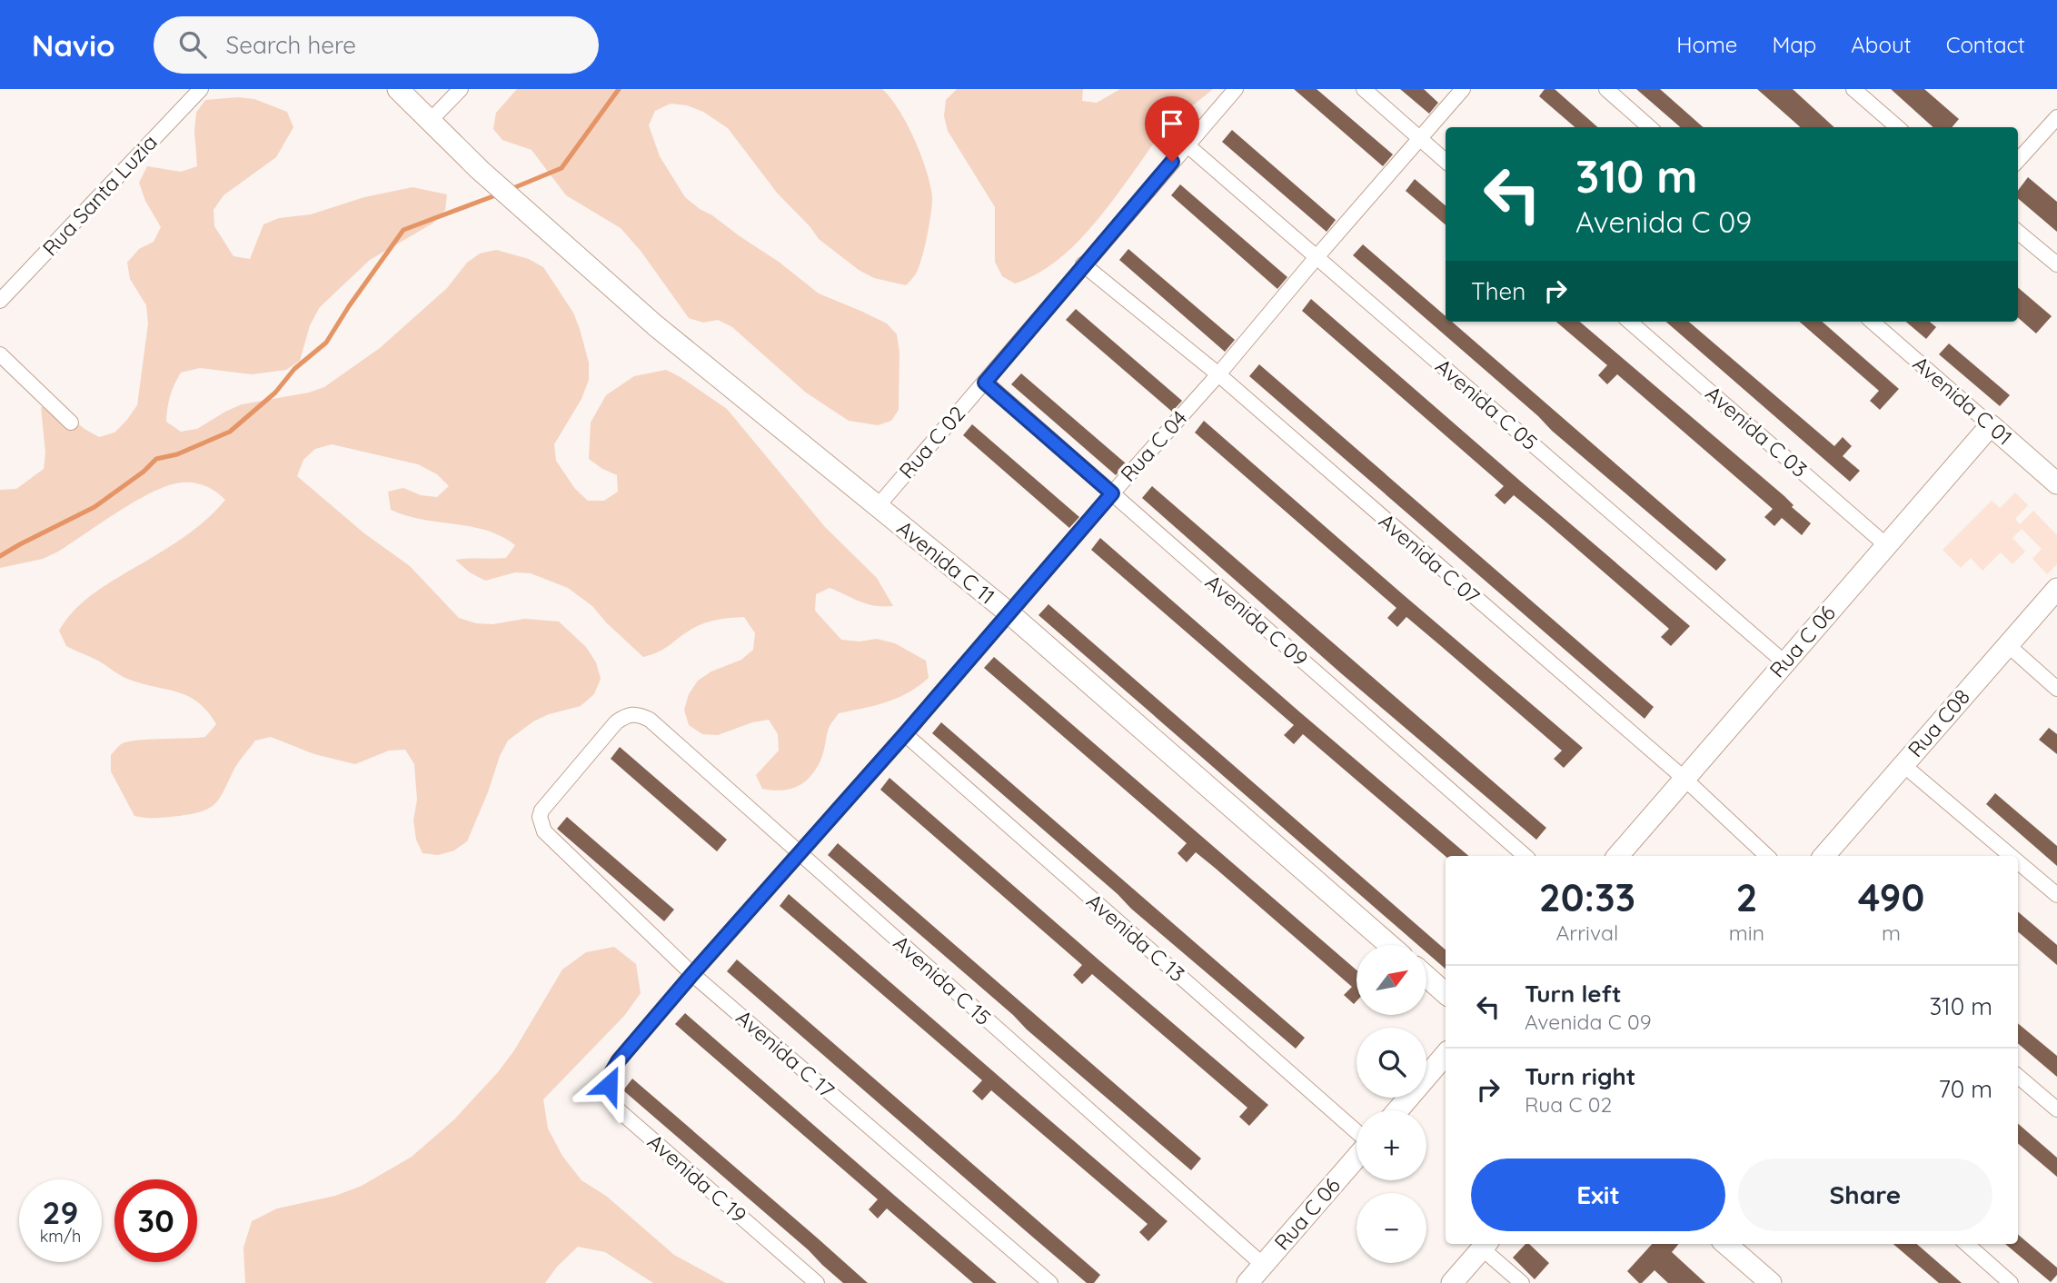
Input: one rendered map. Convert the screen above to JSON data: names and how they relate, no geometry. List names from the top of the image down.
{
  "streets": {
    "street": [
      "Rua Santa Luzia",
      "Avenida C 01",
      "Avenida C 05",
      "Avenida C 03",
      "Rua C 02",
      "Rua C 04",
      "Avenida C 07",
      "Avenida C 11",
      "Avenida C 09",
      "Rua C 06",
      "Rua C08",
      "Avenida C 13",
      "Avenida C 15",
      "Avenida C 17",
      "Avenida C 19"
    ]
  },
  "crossings": [
    ["Avenida C 01", "Rua C 06"],
    ["Avenida C 05", "Rua C 02"],
    ["Avenida C 05", "Rua C 04"],
    ["Avenida C 05", "Rua C 06"],
    ["Avenida C 03", "Rua C 06"],
    ["Rua C 02", "Avenida C 07"],
    ["Rua C 02", "Avenida C 11"],
    ["Rua C 02", "Avenida C 09"],
    ["Rua C 04", "Avenida C 07"],
    ["Rua C 04", "Avenida C 11"],
    ["Rua C 04", "Avenida C 09"],
    ["Rua C 04", "Avenida C 13"],
    ["Rua C 04", "Avenida C 15"],
    ["Rua C 04", "Avenida C 17"],
    ["Rua C 04", "Avenida C 19"],
    ["Avenida C 07", "Rua C 06"],
    ["Rua C 06", "Avenida C 15"],
    ["Avenida C 15", "Avenida C 17"]
  ],
  "north": "top right",
  "page": {
    "header": "Navio",
    "search": "Search here",
    "nav": [
      "Home",
      "Map",
      "About",
      "Contact"
    ],
    "turn": ["310 m", "Avenida C 09"],
    "then": "Then",
    "eta": [
      "20:33",
      "Arrival",
      "2",
      "min",
      "490",
      "m"
    ],
    "map_buttons": ["+", "−"],
    "list": [
      {
        "name": "Turn left",
        "note": "Avenida C 09",
        "value": "310 m"
      },
      {
        "name": "Turn right",
        "note": "Rua C 02",
        "value": "70 m"
      }
    ],
    "buttons": ["Exit", "Share"],
    "speed": "29 km/h",
    "limit": "30"
  }
}
